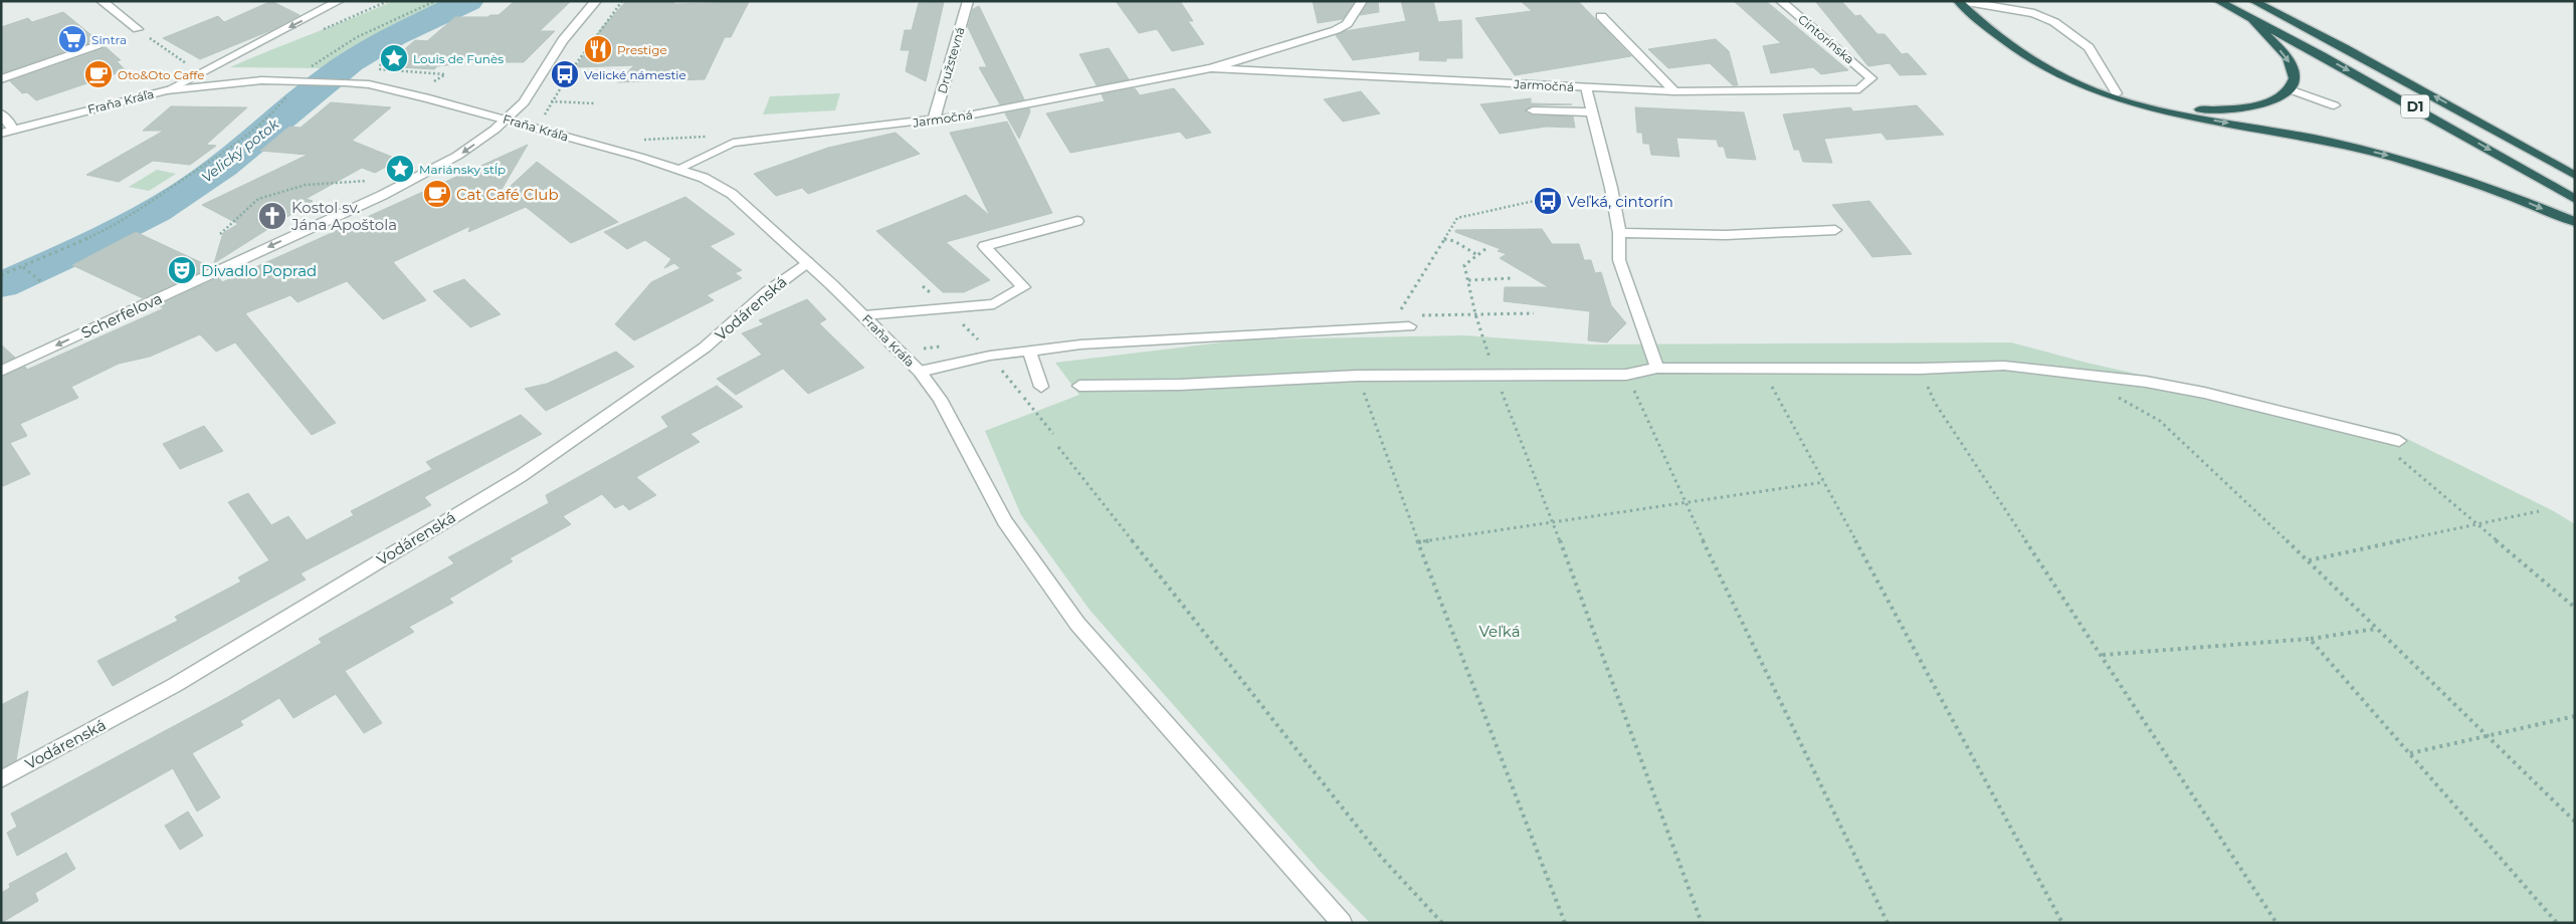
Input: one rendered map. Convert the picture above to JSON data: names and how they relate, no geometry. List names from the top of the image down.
{
  "streets": {
    "highway": ["D1"],
    "street": [
      "Cintorínska",
      "Družstevná",
      "Jarmočná",
      "Fraňa Kráľa",
      "Vodárenská",
      "Scherfelova"
    ]
  },
  "crossings": [
    ["Cintorínska", "Jarmočná"],
    ["Družstevná", "Jarmočná"],
    ["Jarmočná", "Fraňa Kráľa"],
    ["Fraňa Kráľa", "Vodárenská"],
    ["Fraňa Kráľa", "Scherfelova"]
  ],
  "one_way": ["Scherfelova"],
  "water": ["Velický potok"],
  "parks": ["Veľká"],
  "places": {
    "supermarket": ["Sintra"],
    "restaurant": ["Prestige"],
    "place": ["Louis de Funès", "Mariánsky stĺp"],
    "cafe": ["Oto&Oto Caffe", "Cat Café Club"],
    "bus stop": ["Velické námestie", "Veľká, cintorín"],
    "church": ["Kostol sv. Jána Apoštola"],
    "theatre": ["Divadlo Poprad"]
  }
}
